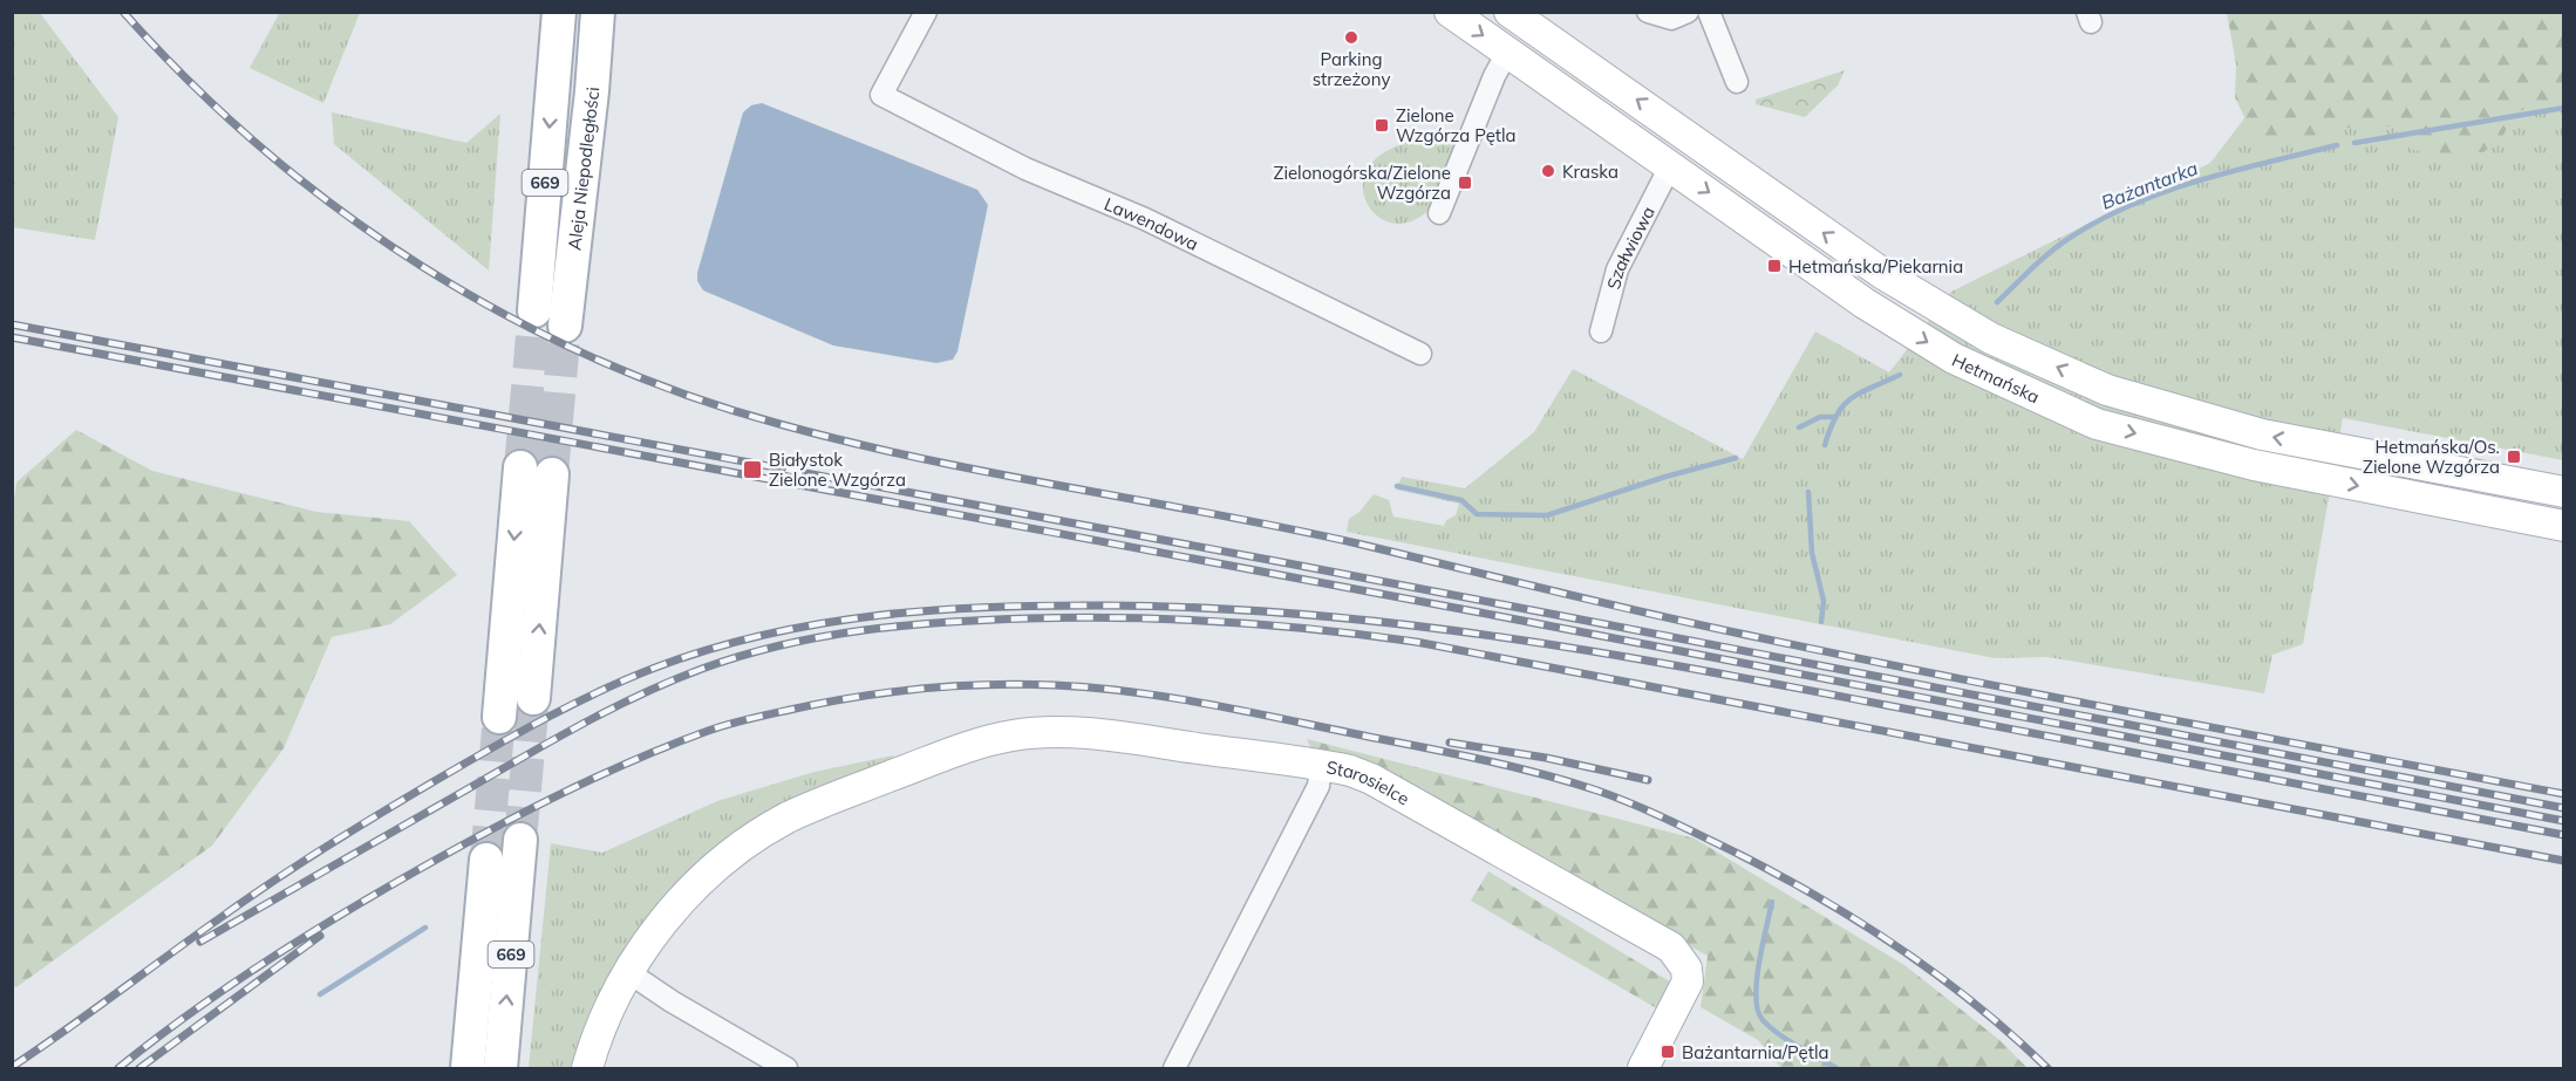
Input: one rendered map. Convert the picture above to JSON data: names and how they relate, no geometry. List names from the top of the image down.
{
  "streets": {
    "main road": [
      "Aleja Niepodległości",
      "669",
      "Hetmańska",
      "Starosielce"
    ],
    "street": ["Lawendowa", "Szałwiowa"]
  },
  "crossings": [
    ["Szałwiowa", "Hetmańska"]
  ],
  "water": ["Bażantarka"],
  "places": {
    "other": ["Parking strzeżony", "Kraska"],
    "transit": [
      "Zielone Wzgórza Pętla",
      "Zielonogórska/Zielone Wzgórza",
      "Hetmańska/Piekarnia",
      "Hetmańska/Os. Zielone Wzgórza",
      "Białystok Zielone Wzgórza",
      "Bażantarnia/Pętla"
    ]
  }
}
